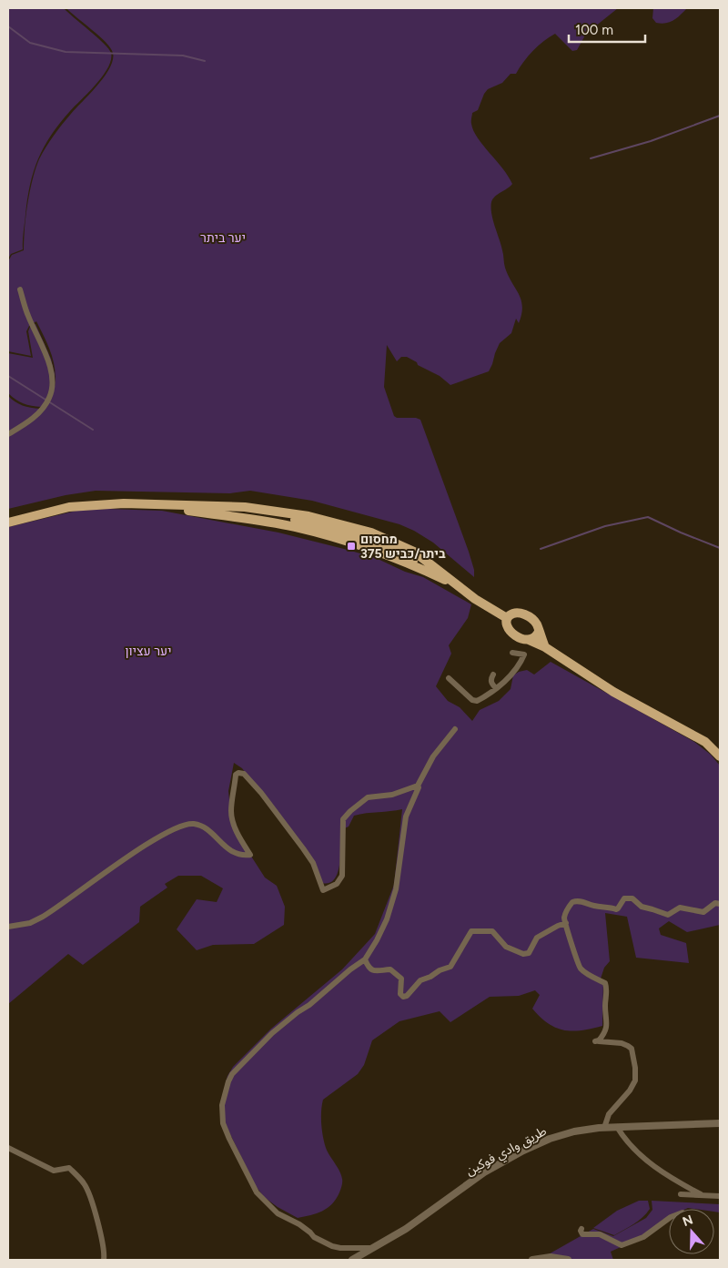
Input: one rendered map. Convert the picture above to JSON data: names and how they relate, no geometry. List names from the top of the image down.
{
  "streets": {
    "street": ["طريق وادي فوکين"]
  },
  "parks": ["יער ביתר", "יער עציון"],
  "places": {
    "transit": ["מחסום ביתר/כביש 375"]
  },
  "scale_bar": "100 m",
  "north": "top"
}
